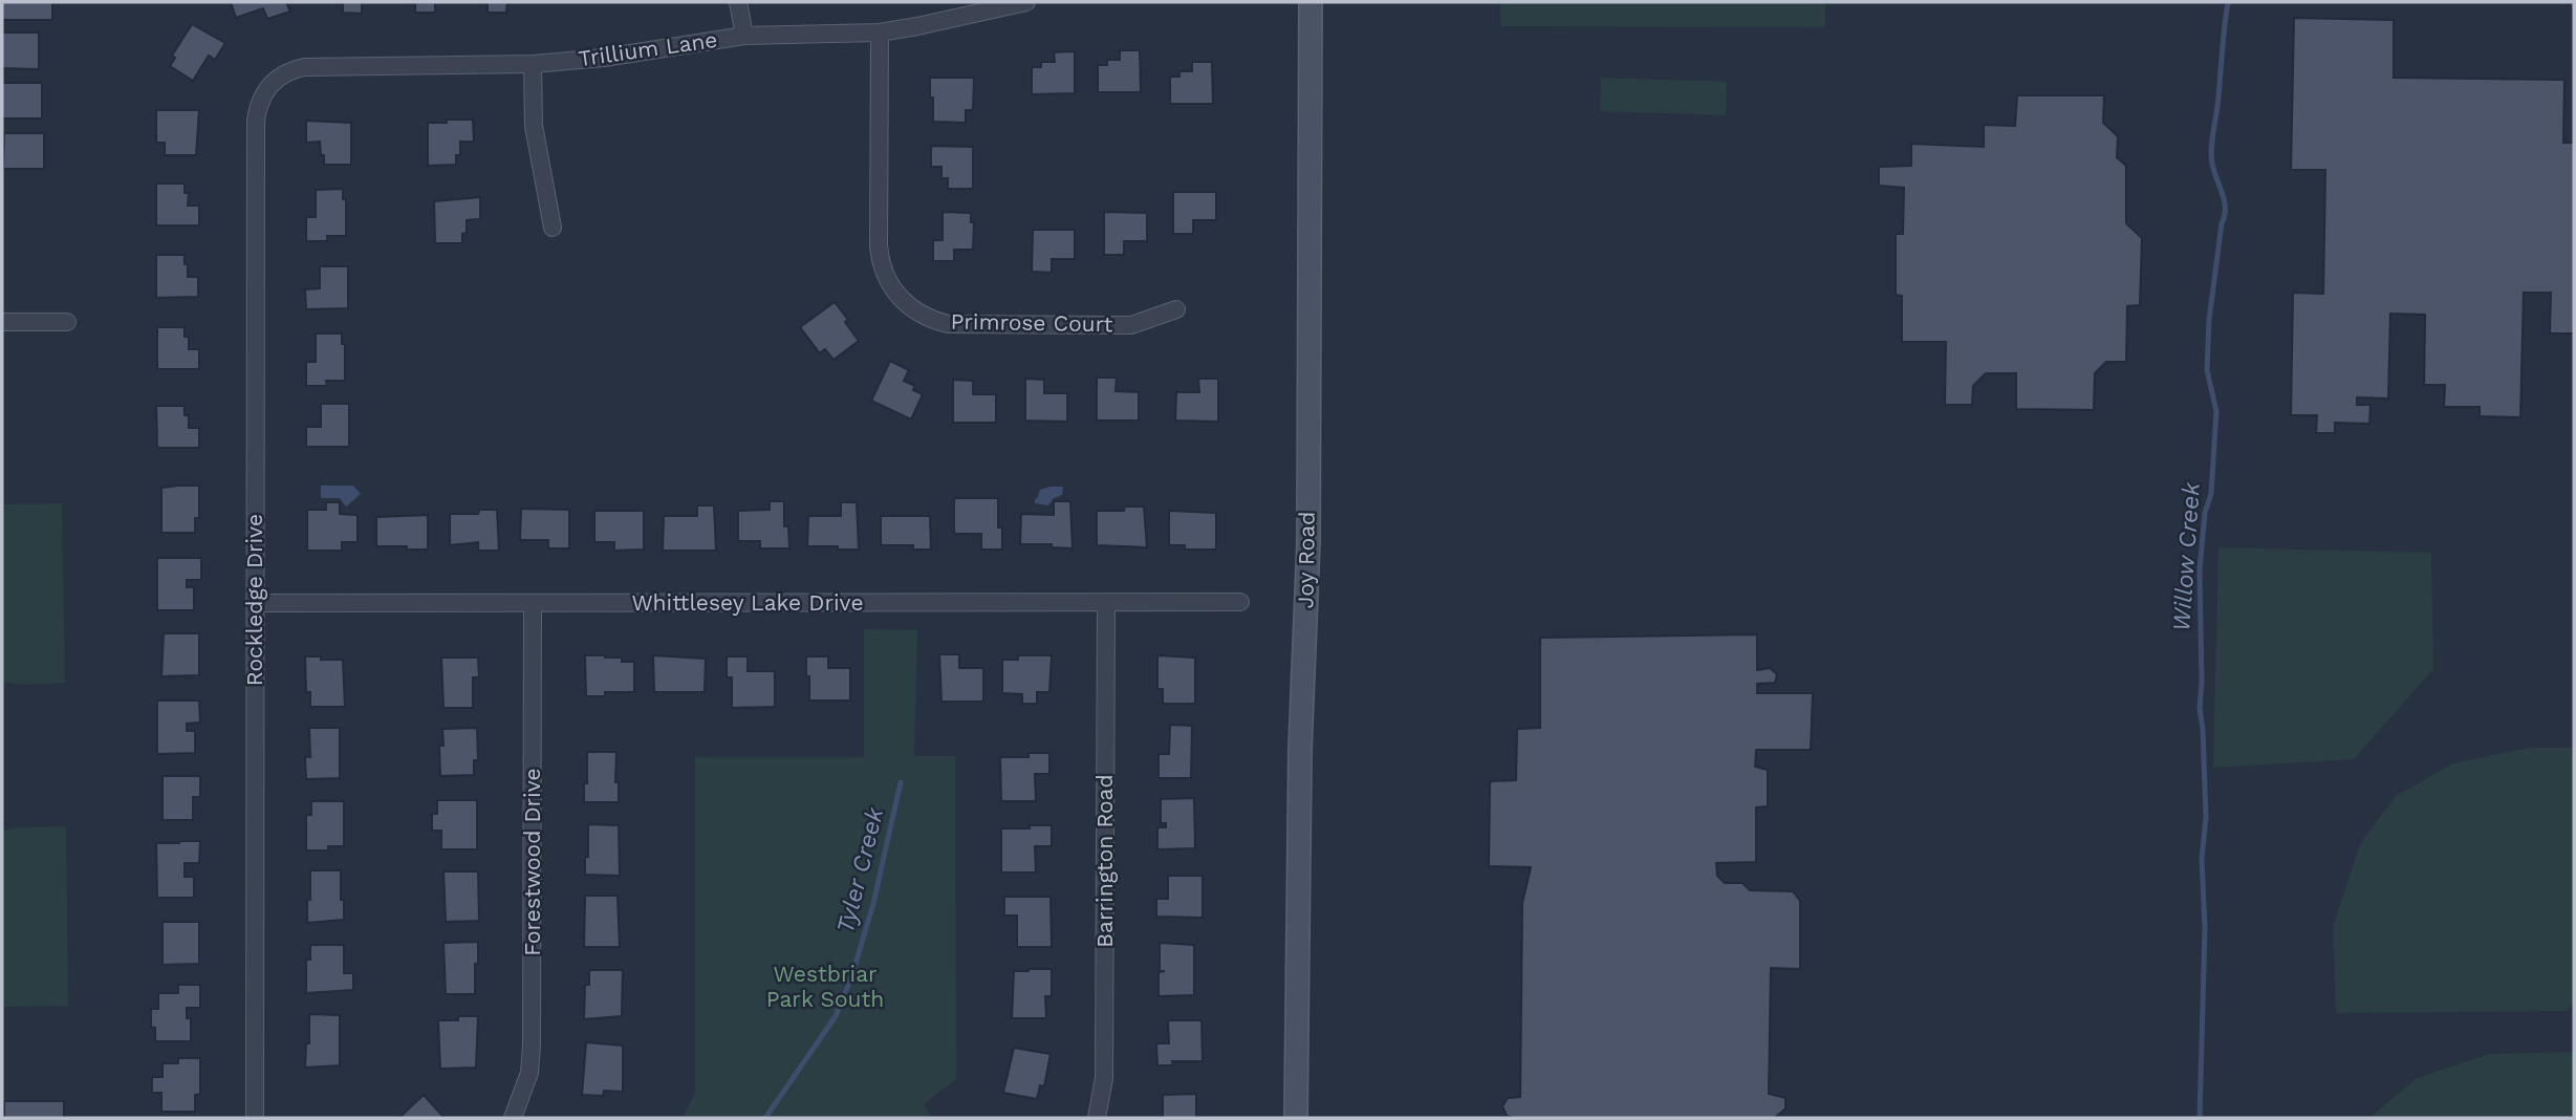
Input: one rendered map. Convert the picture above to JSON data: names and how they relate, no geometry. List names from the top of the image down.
{
  "streets": {
    "street": [
      "Trillium Lane",
      "Primrose Court",
      "Joy Road",
      "Rockledge Drive",
      "Whittlesey Lake Drive",
      "Barrington Road",
      "Forestwood Drive"
    ]
  },
  "crossings": [
    ["Trillium Lane", "Primrose Court"],
    ["Trillium Lane", "Rockledge Drive"],
    ["Rockledge Drive", "Whittlesey Lake Drive"],
    ["Whittlesey Lake Drive", "Barrington Road"],
    ["Whittlesey Lake Drive", "Forestwood Drive"]
  ],
  "water": ["Willow Creek", "Tyler Creek"],
  "parks": ["Westbriar Park South"]
}
